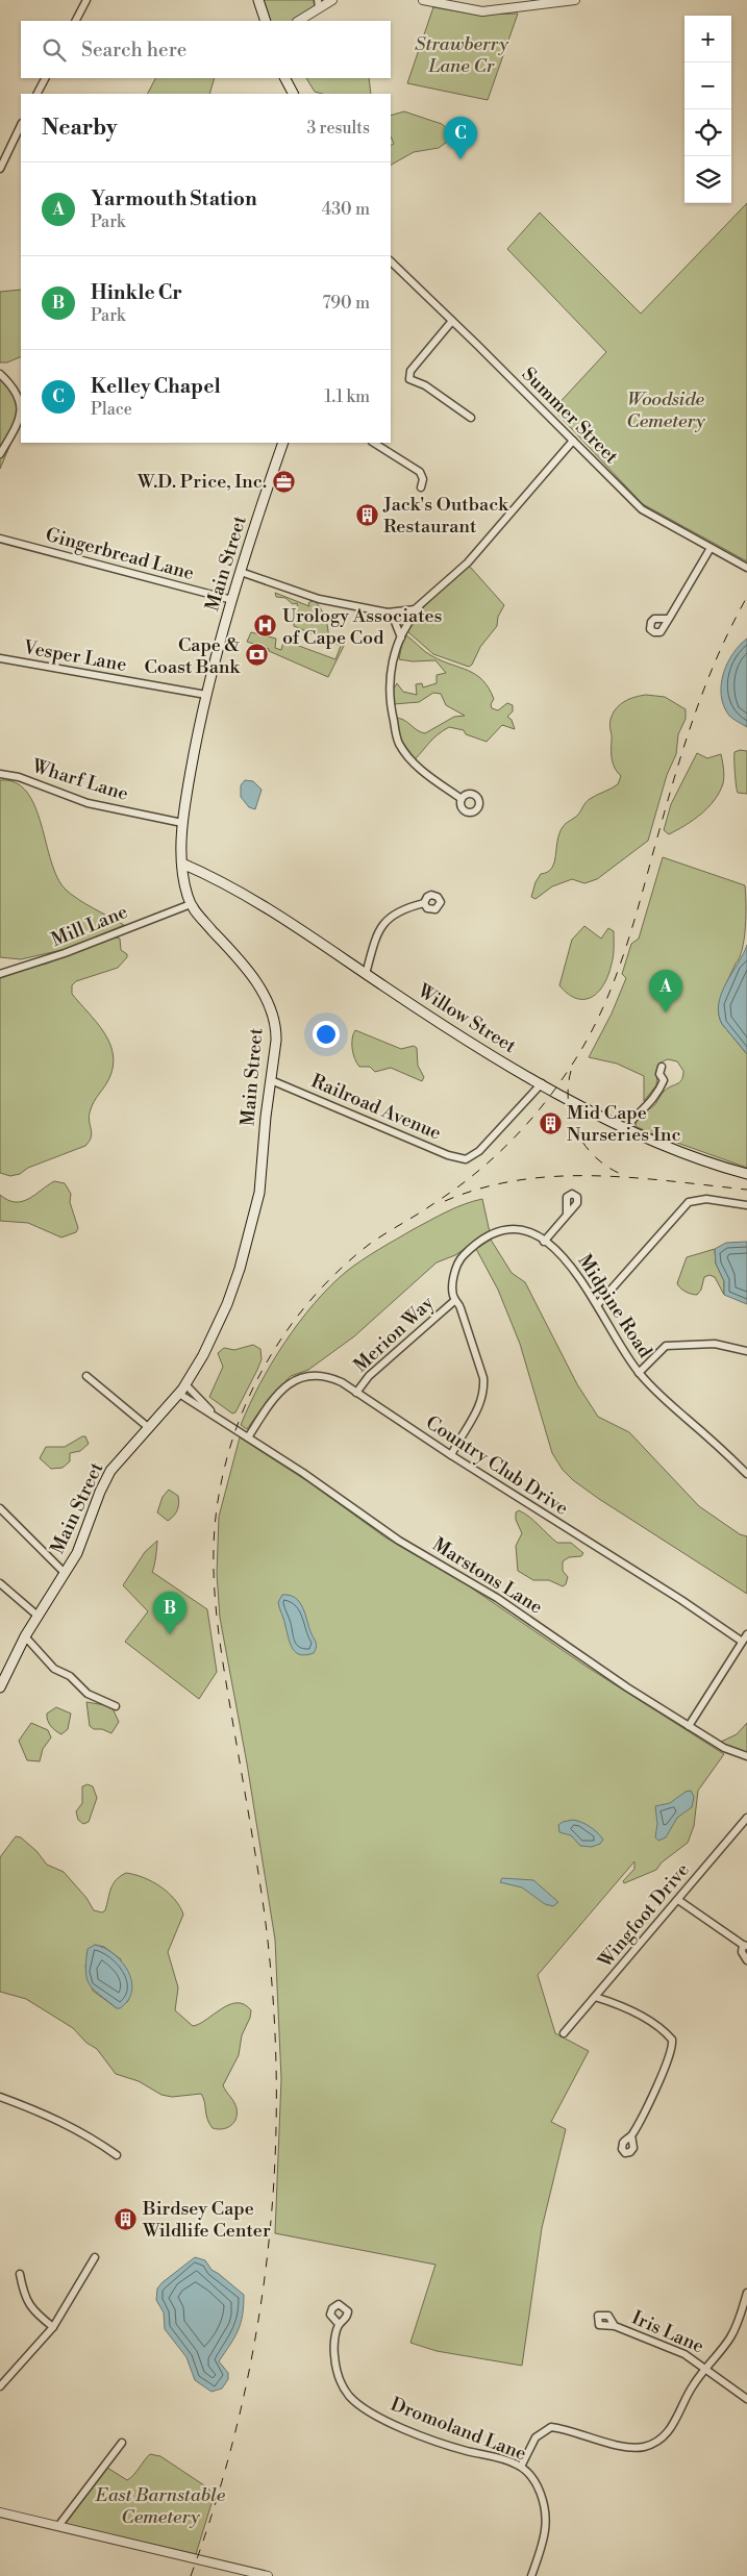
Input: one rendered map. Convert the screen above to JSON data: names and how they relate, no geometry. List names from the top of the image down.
{
  "streets": {
    "main road": ["Main Street", "Willow Street"],
    "street": [
      "Summer Street",
      "Gingerbread Lane",
      "Vesper Lane",
      "Wharf Lane",
      "Mill Lane",
      "Railroad Avenue",
      "Midpine Road",
      "Merion Way",
      "Country Club Drive",
      "Marstons Lane",
      "Wingfoot Drive",
      "Iris Lane",
      "Dromoland Lane"
    ]
  },
  "crossings": [
    ["Gingerbread Lane", "Main Street"],
    ["Main Street", "Vesper Lane"],
    ["Main Street", "Wharf Lane"],
    ["Main Street", "Mill Lane"],
    ["Main Street", "Willow Street"],
    ["Main Street", "Railroad Avenue"],
    ["Main Street", "Marstons Lane"],
    ["Willow Street", "Railroad Avenue"],
    ["Midpine Road", "Merion Way"],
    ["Midpine Road", "Country Club Drive"],
    ["Merion Way", "Country Club Drive"],
    ["Country Club Drive", "Marstons Lane"]
  ],
  "parks": ["Strawberry Lane Cr", "Woodside Cemetery", "East Barnstable Cemetery"],
  "places": {
    "office": ["W.D. Price, Inc."],
    "building": ["Jack's Outback Restaurant", "Mid Cape Nurseries Inc", "Birdsey Cape Wildlife Center"],
    "hospital": ["Urology Associates of Cape Cod"],
    "bank": ["Cape & Coast Bank"]
  },
  "page": {
    "map_buttons": ["+", "−"],
    "search": "Search here",
    "heading": ["Nearby", "3 results"],
    "pins": ["C", "A", "B"],
    "list": [
      {
        "mark": "A",
        "name": "Yarmouth Station",
        "note": "Park",
        "value": "430 m"
      },
      {
        "mark": "B",
        "name": "Hinkle Cr",
        "note": "Park",
        "value": "790 m"
      },
      {
        "mark": "C",
        "name": "Kelley Chapel",
        "note": "Place",
        "value": "1.1 km"
      }
    ]
  }
}
